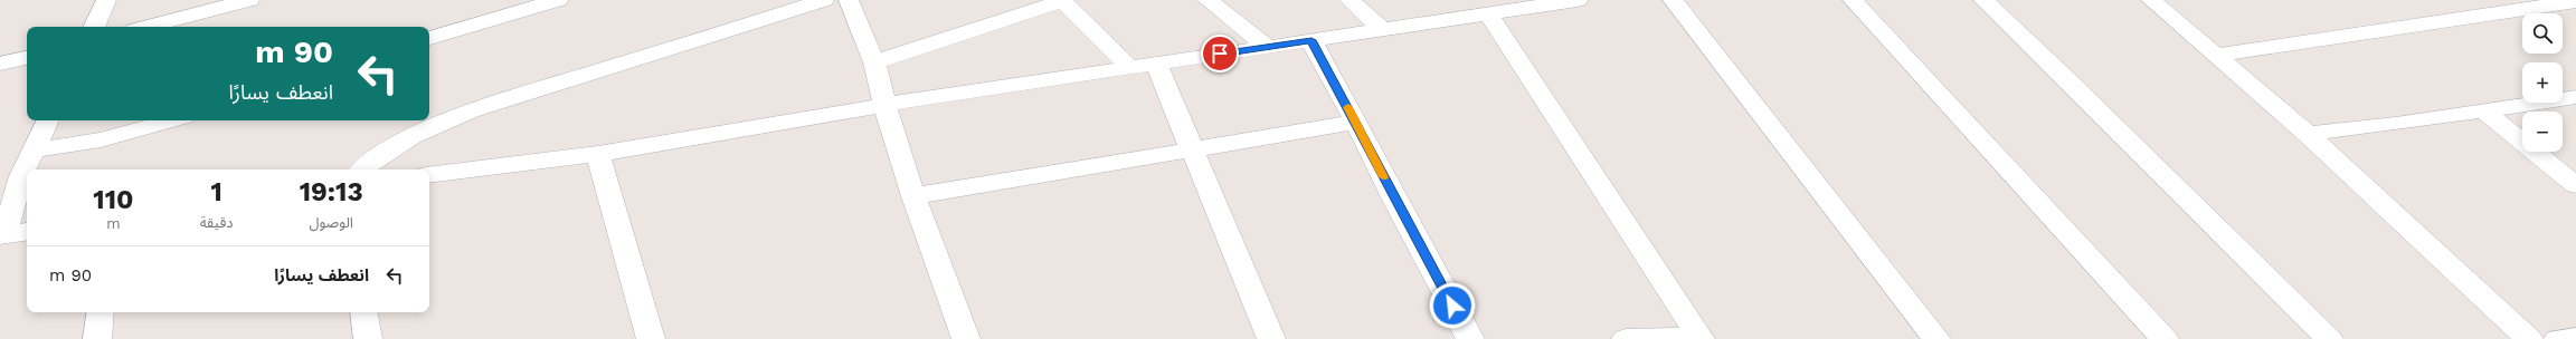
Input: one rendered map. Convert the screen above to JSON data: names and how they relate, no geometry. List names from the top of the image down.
{
  "page": {
    "map_buttons": ["+", "−"],
    "turn": ["90 m", "انعطف يسارًا"],
    "eta": [
      "19:13",
      "الوصول",
      "1",
      "دقيقة",
      "110",
      "m"
    ],
    "list": [
      {
        "name": "انعطف يسارًا",
        "value": "90 m"
      }
    ]
  }
}
